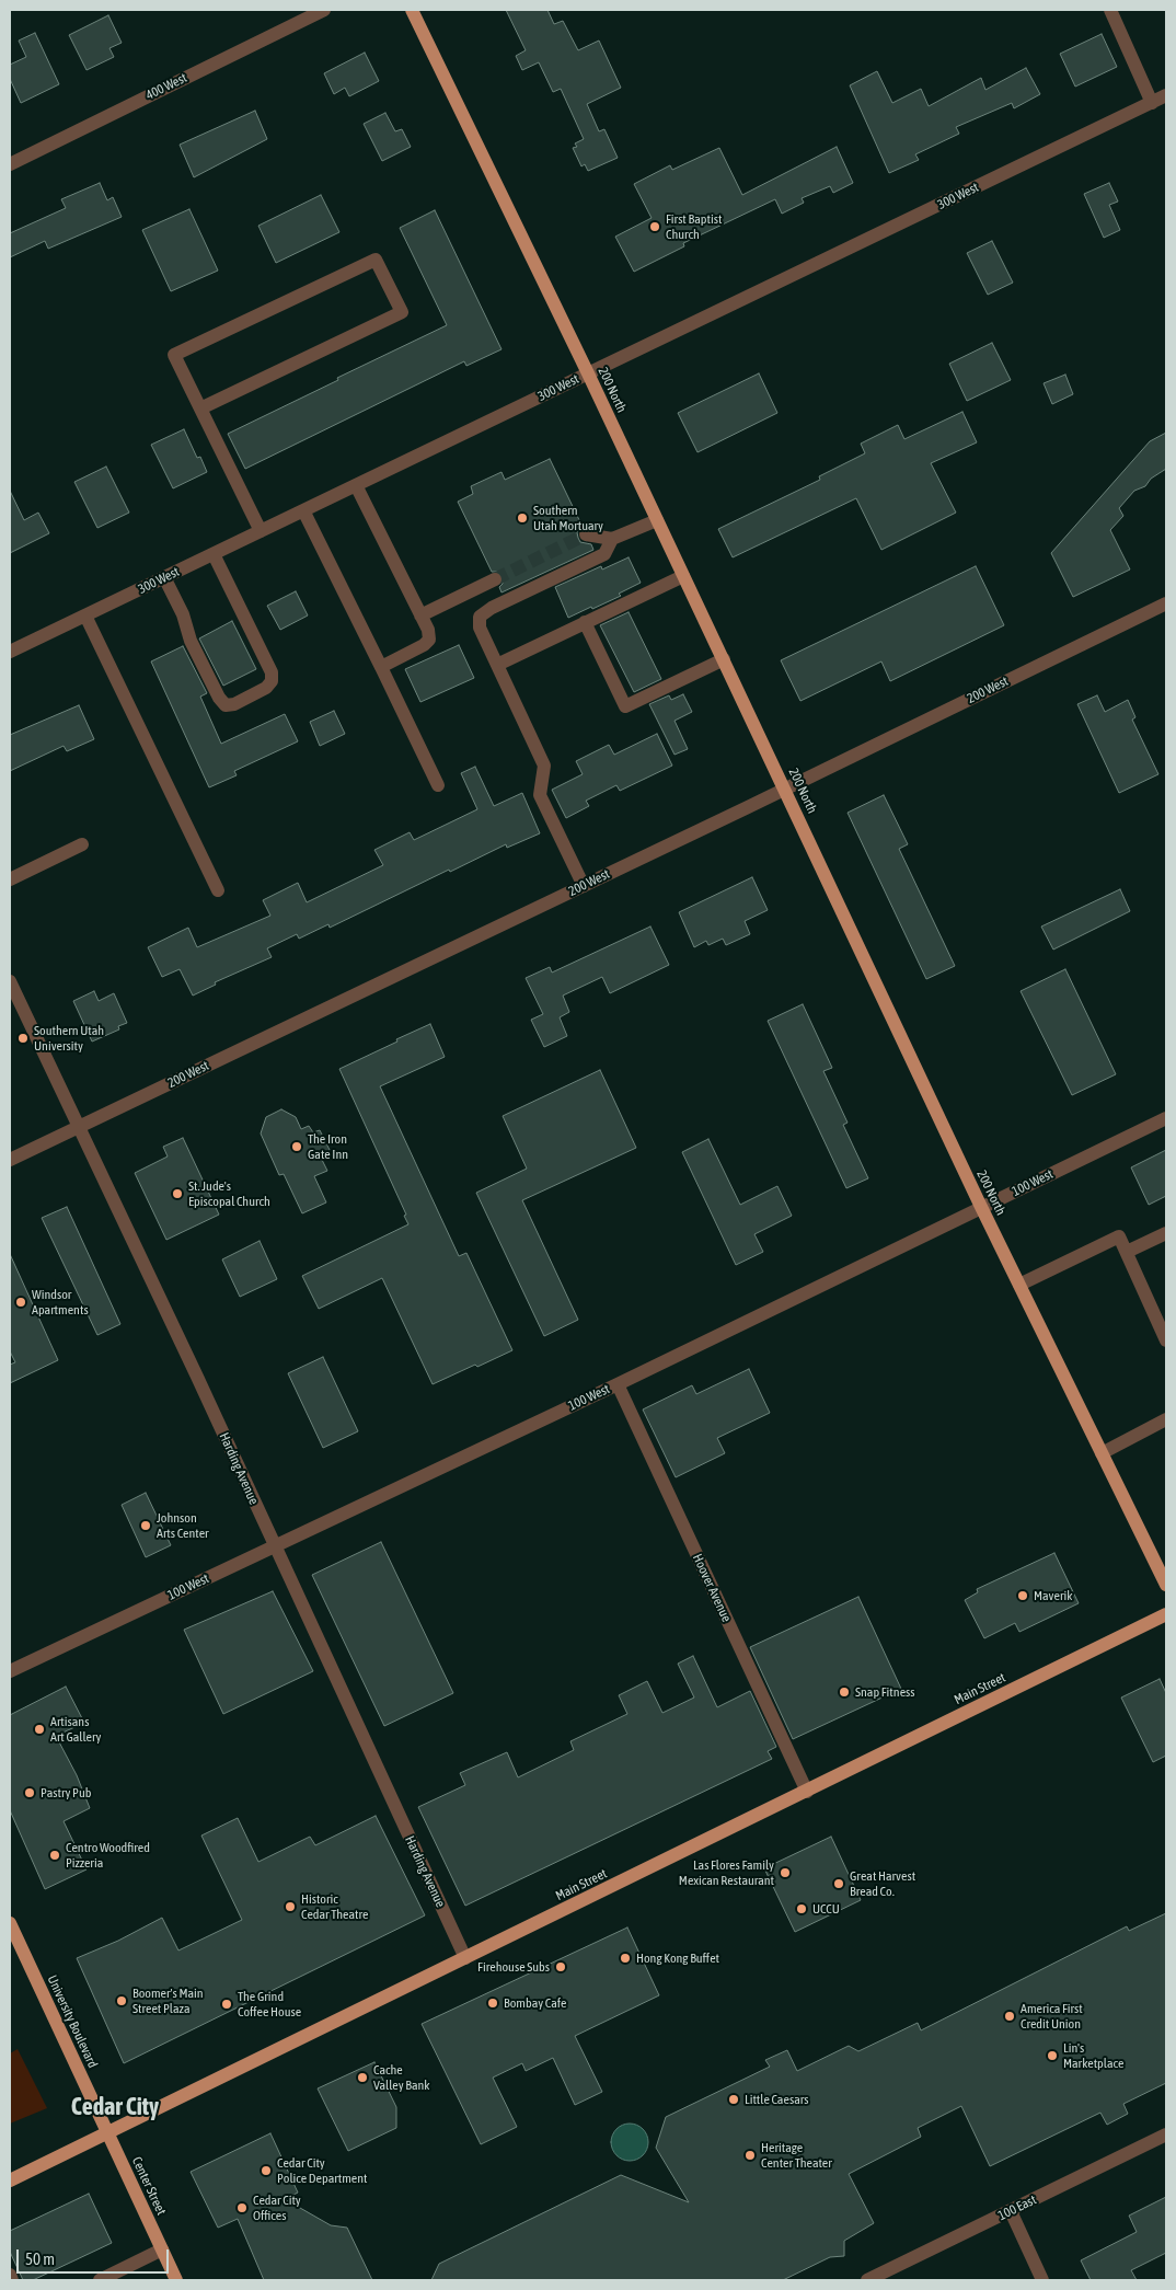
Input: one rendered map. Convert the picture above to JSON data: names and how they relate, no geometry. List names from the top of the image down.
{
  "streets": {
    "main road": [
      "200 North",
      "Main Street",
      "University Boulevard",
      "Center Street"
    ],
    "street": [
      "400 West",
      "300 West",
      "200 West",
      "100 West",
      "Harding Avenue",
      "Hoover Avenue",
      "100 East"
    ]
  },
  "crossings": [
    ["300 West", "200 North"],
    ["200 North", "200 West"],
    ["200 North", "100 West"],
    ["200 West", "Harding Avenue"],
    ["100 West", "Harding Avenue"],
    ["100 West", "Hoover Avenue"],
    ["Harding Avenue", "Main Street"],
    ["Hoover Avenue", "Main Street"],
    ["Main Street", "University Boulevard"],
    ["Main Street", "Center Street"],
    ["University Boulevard", "Center Street"]
  ],
  "districts": ["Cedar City"],
  "places": [
    "First Baptist Church",
    "Southern Utah Mortuary",
    "Southern Utah University",
    "The Iron Gate Inn",
    "St. Jude's Episcopal Church",
    "Windsor Apartments",
    "Johnson Arts Center",
    "Maverik",
    "Snap Fitness",
    "Artisans Art Gallery",
    "Pastry Pub",
    "Centro Woodfired Pizzeria",
    "Las Flores Family Mexican Restaurant",
    "Great Harvest Bread Co.",
    "Historic Cedar Theatre",
    "UCCU",
    "Hong Kong Buffet",
    "Firehouse Subs",
    "Boomer's Main Street Plaza",
    "Bombay Cafe",
    "The Grind Coffee House",
    "America First Credit Union",
    "Lin's Marketplace",
    "Cache Valley Bank",
    "Little Caesars",
    "Heritage Center Theater",
    "Cedar City Police Department",
    "Cedar City Offices"
  ],
  "scale_bar": "50 m"
}
